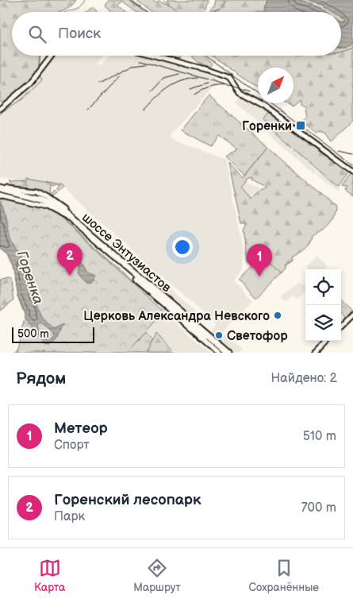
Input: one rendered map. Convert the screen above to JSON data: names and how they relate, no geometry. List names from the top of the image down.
{
  "streets": {
    "highway": ["шоссе Энтузиастов"]
  },
  "water": ["Горенка"],
  "places": {
    "transit": ["Горенки"],
    "other": ["Церковь Александра Невского", "Светофор"]
  },
  "scale_bar": "500 m",
  "north": "top right",
  "page": {
    "search": "Поиск",
    "pins": ["2", "1"],
    "scale": "500 m",
    "heading": ["Рядом", "Найдено: 2"],
    "list": [
      {
        "mark": "1",
        "name": "Метеор",
        "note": "Спорт",
        "value": "510 m"
      },
      {
        "mark": "2",
        "name": "Горенский лесопарк",
        "note": "Парк",
        "value": "700 m"
      }
    ],
    "nav": ["Карта", "Маршрут", "Сохранённые"]
  }
}
